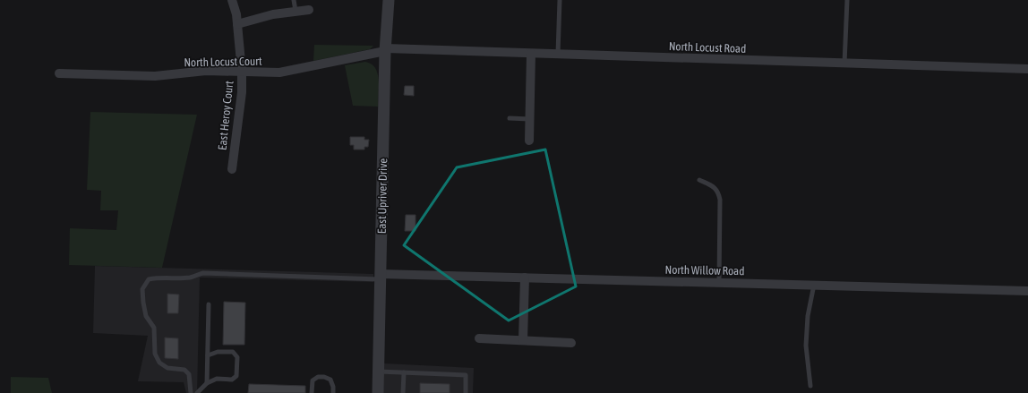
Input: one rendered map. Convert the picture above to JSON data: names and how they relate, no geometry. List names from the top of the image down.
{
  "streets": {
    "street": [
      "North Locust Road",
      "North Locust Court",
      "East Heroy Court",
      "East Upriver Drive",
      "North Willow Road"
    ]
  },
  "crossings": [
    ["North Locust Road", "North Locust Court"],
    ["North Locust Road", "East Upriver Drive"],
    ["North Locust Court", "East Heroy Court"],
    ["North Locust Court", "East Upriver Drive"],
    ["East Upriver Drive", "North Willow Road"]
  ]
}
